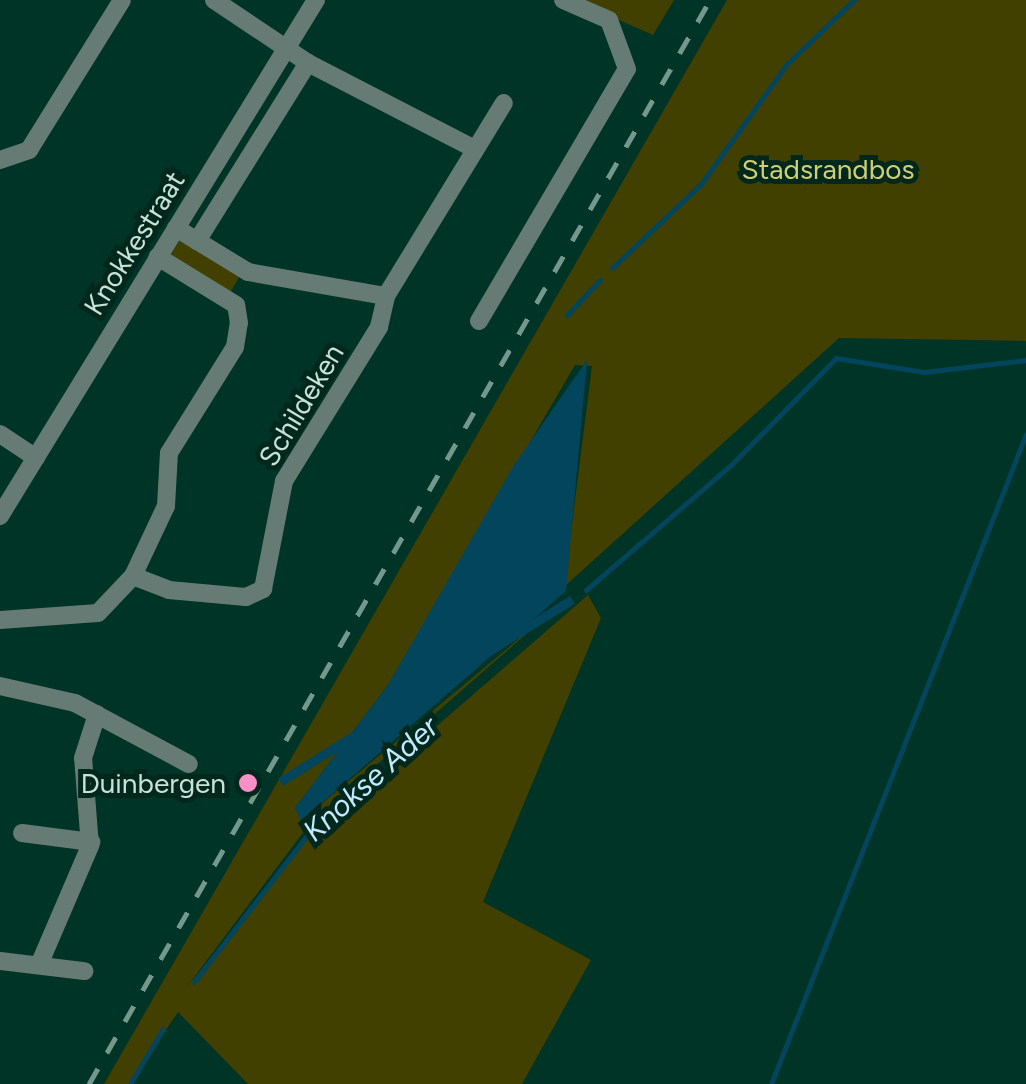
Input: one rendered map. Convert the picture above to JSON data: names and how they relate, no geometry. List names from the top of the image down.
{
  "streets": {
    "street": ["Knokkestraat", "Schildeken"]
  },
  "water": ["Knokse Ader"],
  "parks": ["Stadsrandbos"],
  "places": ["Duinbergen"]
}
